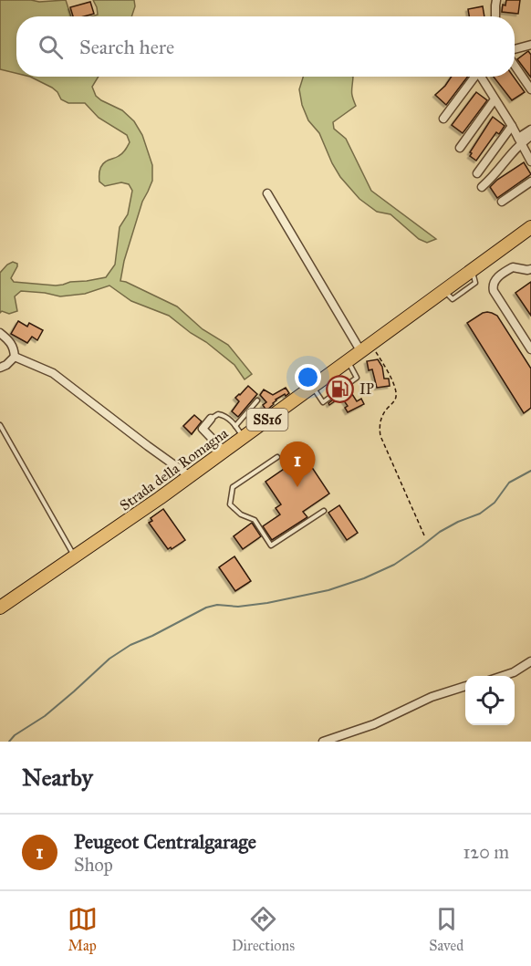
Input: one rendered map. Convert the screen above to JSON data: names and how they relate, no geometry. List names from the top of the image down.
{
  "streets": {
    "main road": ["SS16", "Strada della Romagna"]
  },
  "places": {
    "fuel station": ["IP"]
  },
  "page": {
    "search": "Search here",
    "pins": "1",
    "heading": "Nearby",
    "list": [
      {
        "mark": "1",
        "name": "Peugeot Centralgarage",
        "note": "Shop",
        "value": "120 m"
      }
    ],
    "nav": ["Map", "Directions", "Saved"]
  }
}
